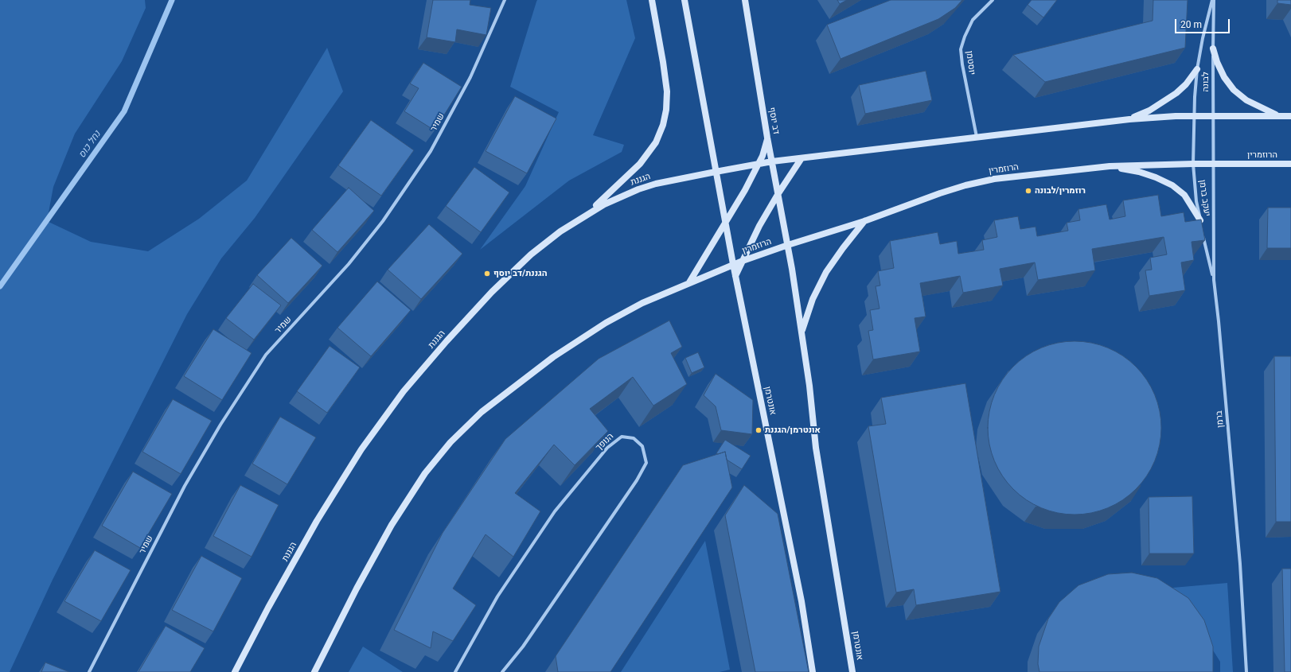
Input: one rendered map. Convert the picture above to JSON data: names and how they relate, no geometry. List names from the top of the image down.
{
  "streets": {
    "main road": [
      "דב יוסף",
      "הרוזמרין",
      "הגננת",
      "אונטרמן"
    ],
    "street": [
      "יוסטמן",
      "לבונה",
      "שמיר",
      "יעקב ברמן",
      "ברמן",
      "הנופך"
    ]
  },
  "crossings": [
    ["לבונה", "הרוזמרין"],
    ["לבונה", "יעקב ברמן"],
    ["לבונה", "ברמן"],
    ["דב יוסף", "הרוזמרין"],
    ["דב יוסף", "הגננת"],
    ["דב יוסף", "אונטרמן"],
    ["הרוזמרין", "יעקב ברמן"],
    ["הרוזמרין", "אונטרמן"],
    ["הרוזמרין", "ברמן"],
    ["הגננת", "אונטרמן"]
  ],
  "water": ["נחל כוס"],
  "places": ["רוזמרין/לבונה", "הגננת/דב יוסף", "אונטרמן/הגננת"],
  "scale_bar": "20 m"
}
